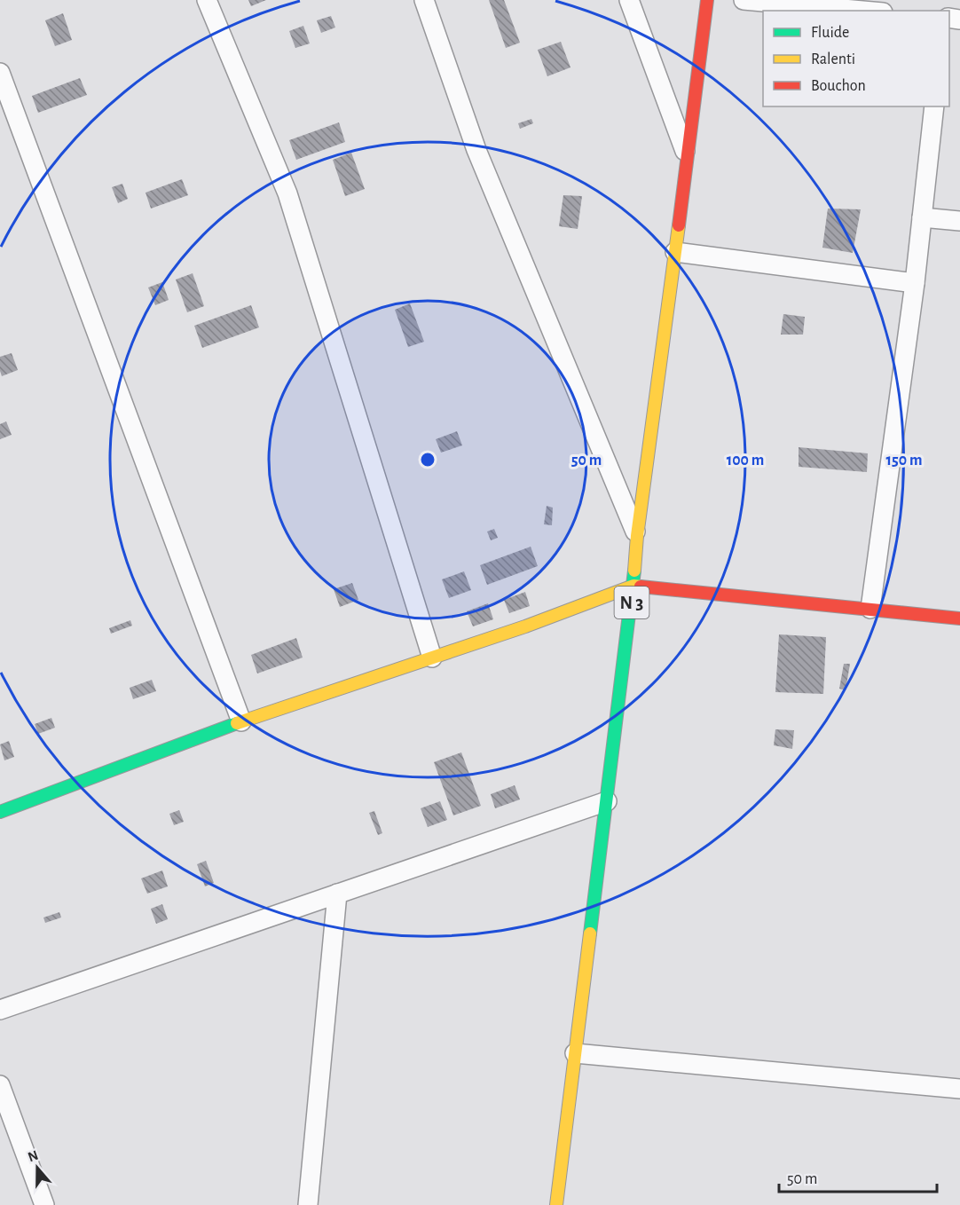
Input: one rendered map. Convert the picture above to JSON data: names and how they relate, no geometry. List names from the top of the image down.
{
  "streets": {
    "main road": ["N 3"]
  },
  "legend": ["Fluide", "Ralenti", "Bouchon"],
  "scale_bar": "50 m",
  "north": "top",
  "rings": ["50 m", "100 m", "150 m"]
}
